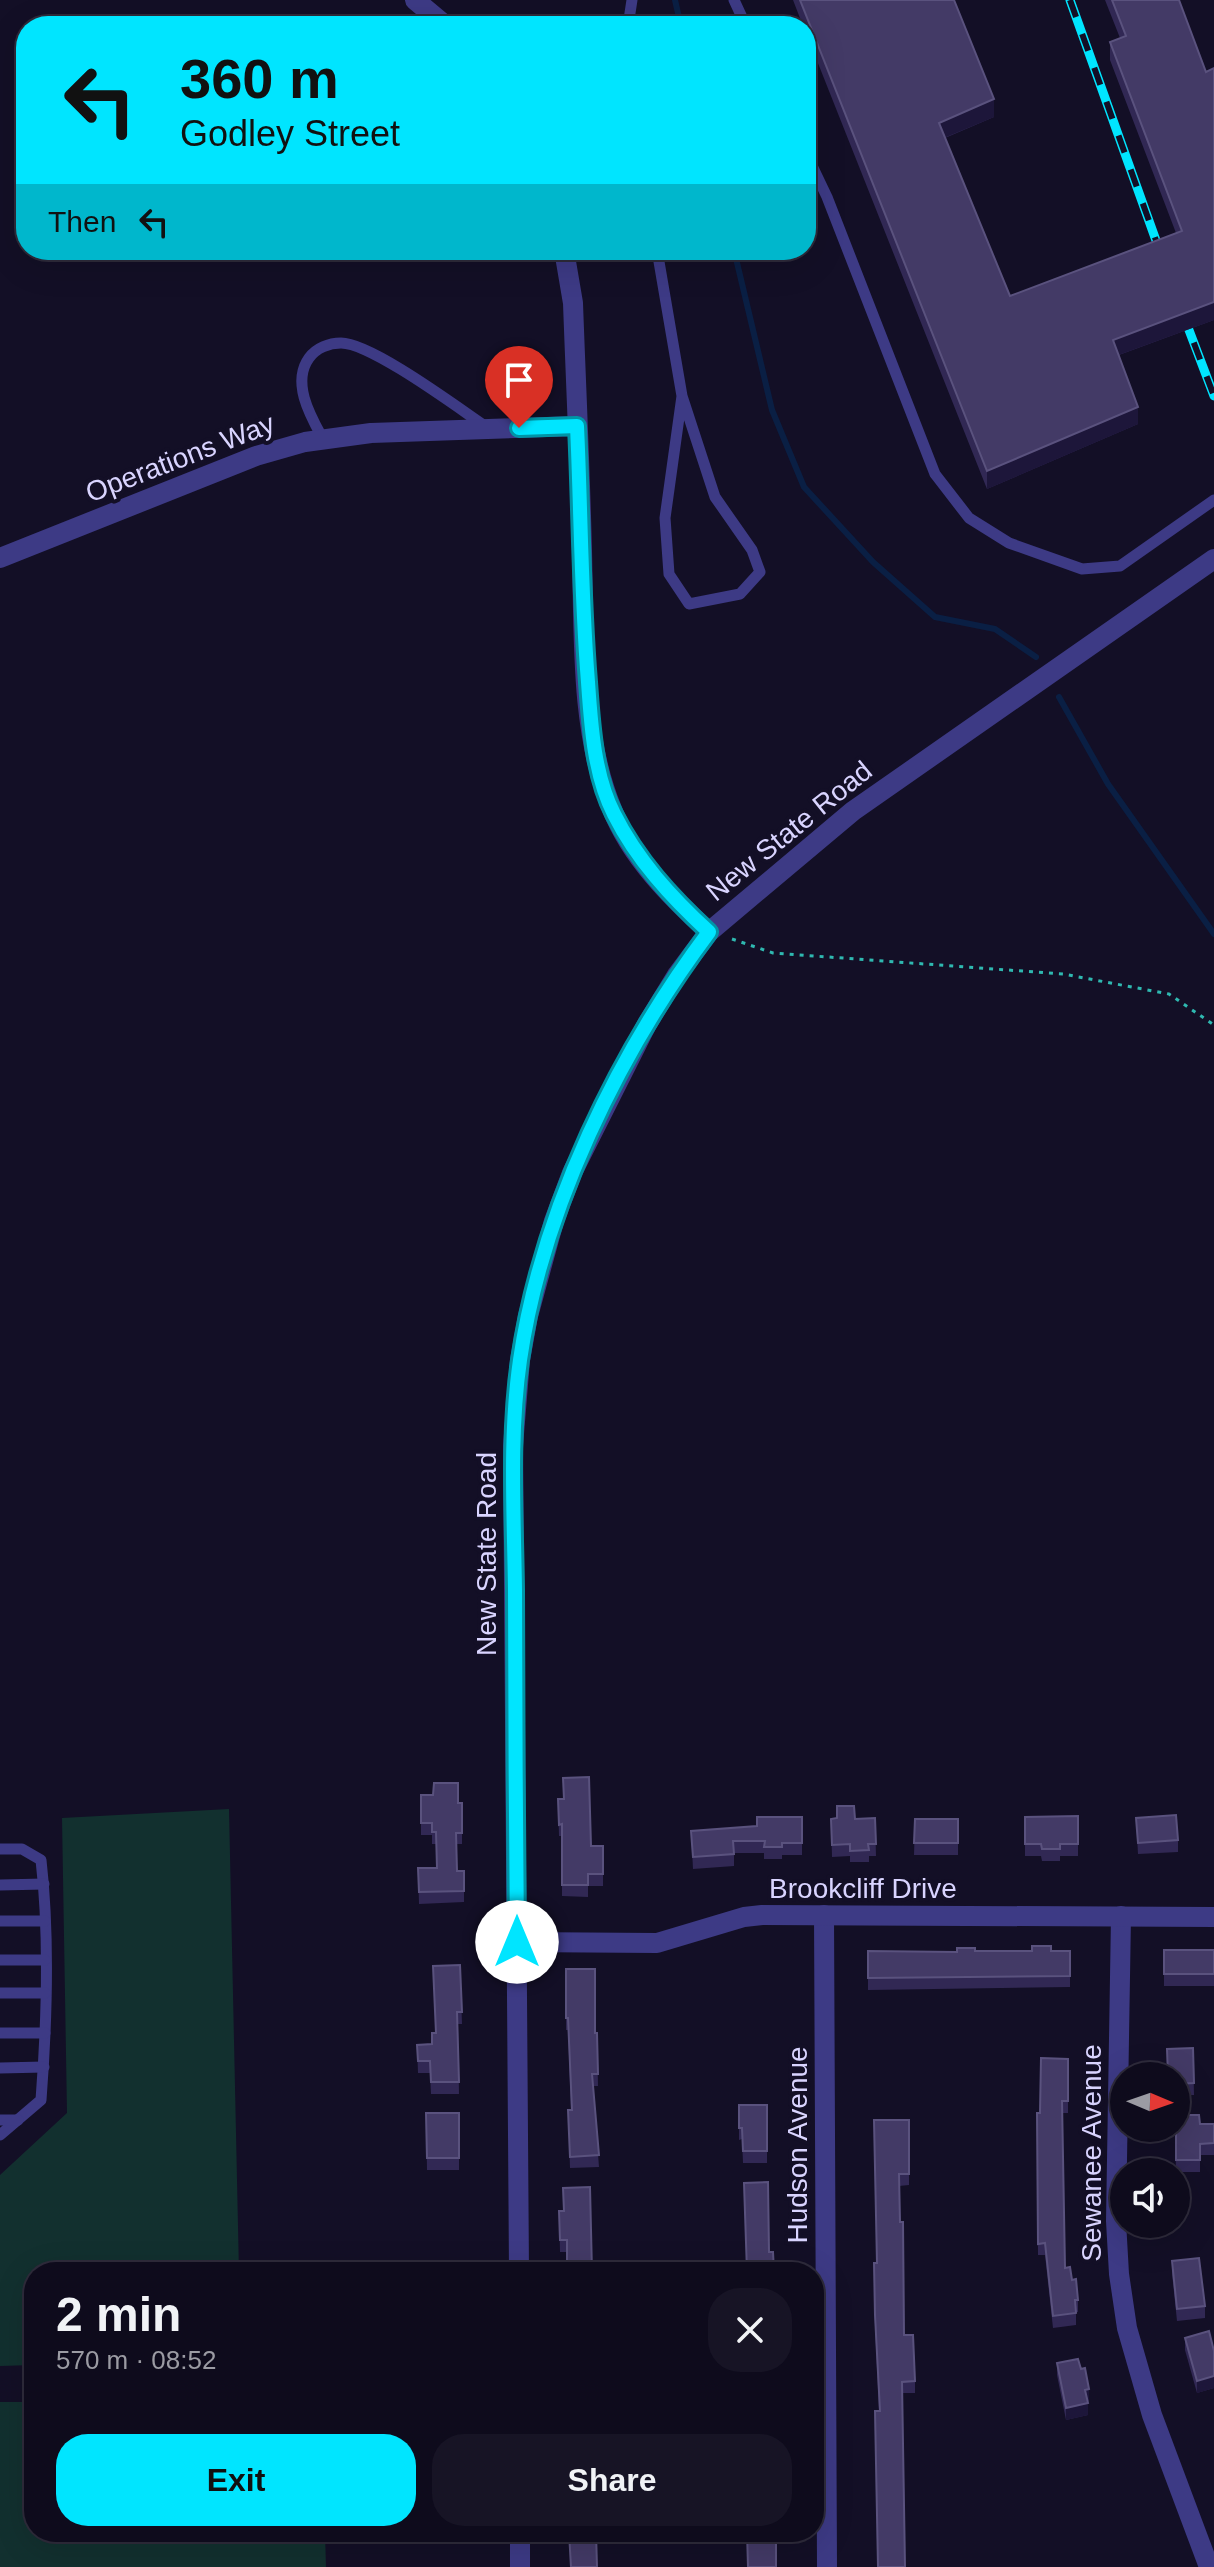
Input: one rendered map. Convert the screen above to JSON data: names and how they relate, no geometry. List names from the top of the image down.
{
  "streets": {
    "street": [
      "Operations Way",
      "New State Road",
      "Brookcliff Drive",
      "Hudson Avenue",
      "Sewanee Avenue"
    ]
  },
  "crossings": [
    ["New State Road", "Brookcliff Drive"],
    ["Brookcliff Drive", "Hudson Avenue"],
    ["Brookcliff Drive", "Sewanee Avenue"]
  ],
  "north": "right",
  "page": {
    "turn": ["360 m", "Godley Street"],
    "then": "Then",
    "heading": ["2 min", "570 m · 08:52"],
    "buttons": ["Exit", "Share"]
  }
}
